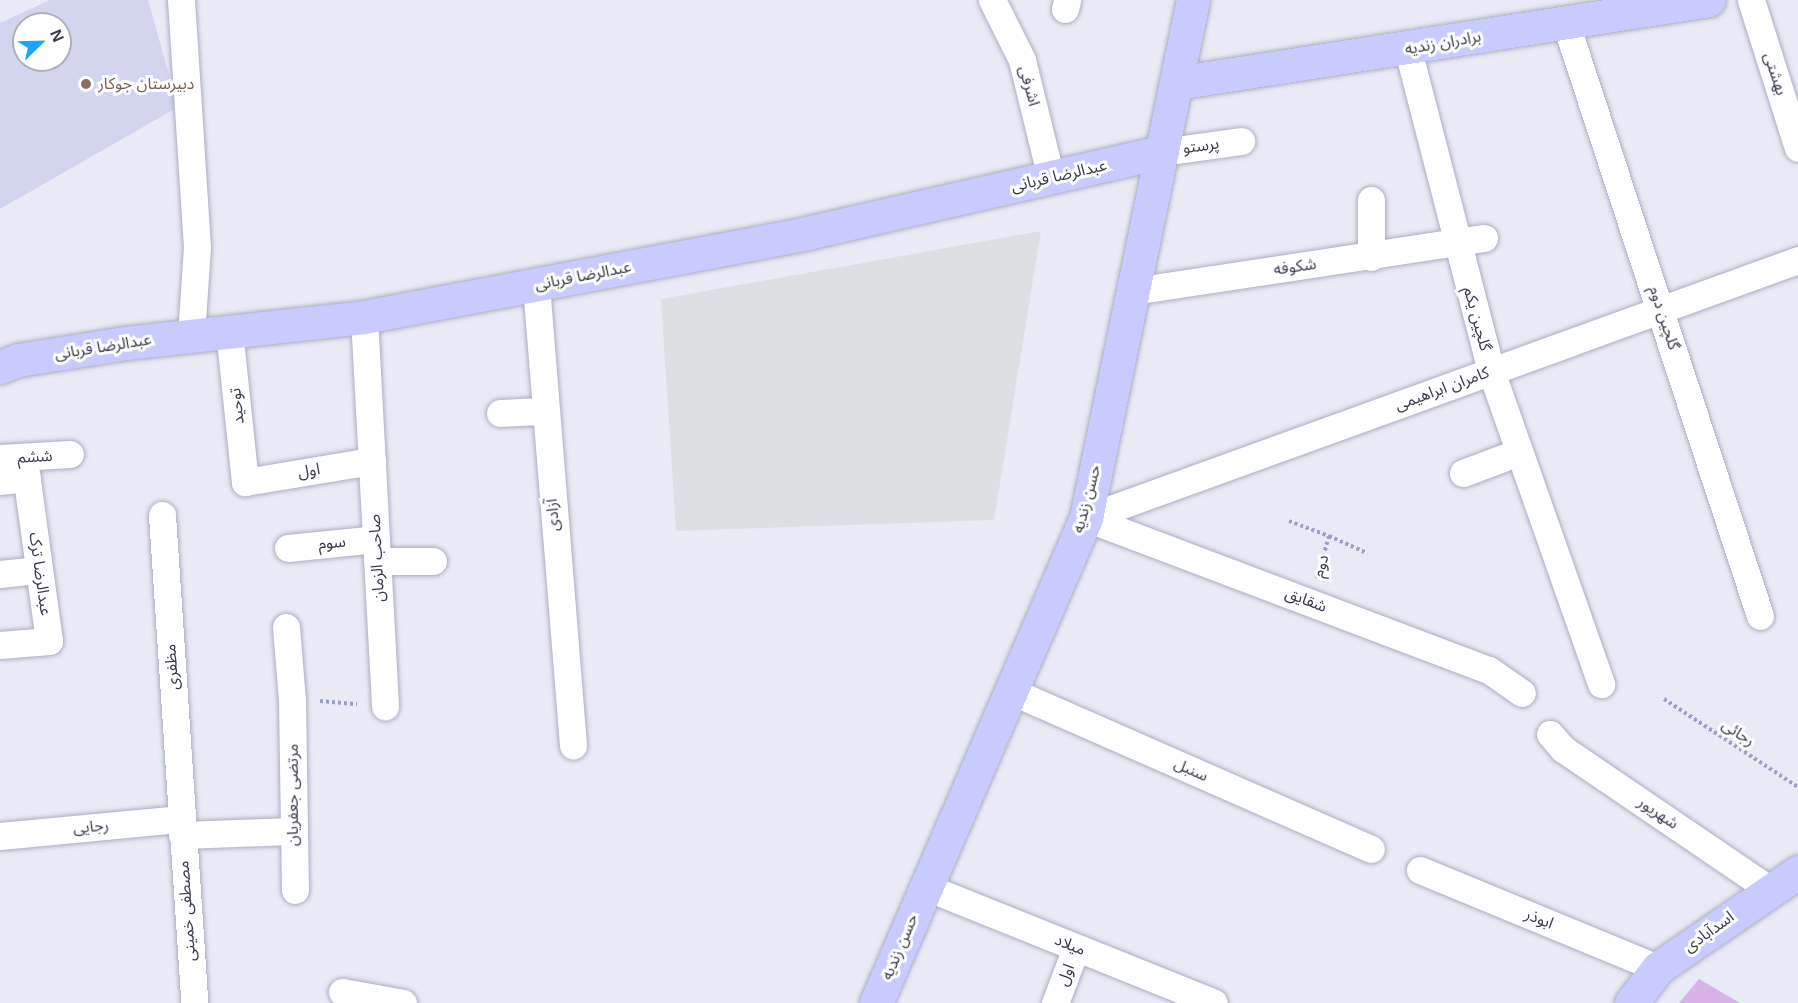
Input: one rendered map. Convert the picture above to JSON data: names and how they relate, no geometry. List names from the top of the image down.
{
  "streets": {
    "street": [
      "برادران زندیه",
      "بهشتی",
      "اشرفی",
      "پرستو",
      "عبدالرضا قربانی",
      "شکوفه",
      "گلچین دوم",
      "گلچین یکم",
      "کامران ابراهیمی",
      "توحید",
      "ششم",
      "اول",
      "حسن زندیه",
      "آزادی",
      "سوم",
      "صاحب الزمان",
      "عبدالرضا ترک",
      "شقایق",
      "مظفری",
      "سنبل",
      "مرتضی جعفریان",
      "شهریور",
      "رجایی",
      "مصطفی خمینی",
      "ابوذر",
      "اسدآبادی",
      "میلاد"
    ],
    "path": ["دوم", "رجائی"]
  },
  "crossings": [
    ["برادران زندیه", "گلچین دوم"],
    ["برادران زندیه", "گلچین یکم"],
    ["برادران زندیه", "حسن زندیه"],
    ["اشرفی", "عبدالرضا قربانی"],
    ["پرستو", "عبدالرضا قربانی"],
    ["پرستو", "حسن زندیه"],
    ["عبدالرضا قربانی", "توحید"],
    ["عبدالرضا قربانی", "حسن زندیه"],
    ["عبدالرضا قربانی", "آزادی"],
    ["عبدالرضا قربانی", "صاحب الزمان"],
    ["شکوفه", "گلچین یکم"],
    ["شکوفه", "حسن زندیه"],
    ["گلچین دوم", "کامران ابراهیمی"],
    ["گلچین یکم", "کامران ابراهیمی"],
    ["کامران ابراهیمی", "حسن زندیه"],
    ["کامران ابراهیمی", "شقایق"],
    ["توحید", "اول"],
    ["ششم", "عبدالرضا ترک"],
    ["اول", "صاحب الزمان"],
    ["اول", "میلاد"],
    ["حسن زندیه", "شقایق"],
    ["حسن زندیه", "سنبل"],
    ["حسن زندیه", "میلاد"],
    ["سوم", "صاحب الزمان"],
    ["دوم", "شقایق"],
    ["مظفری", "رجایی"],
    ["مظفری", "مصطفی خمینی"],
    ["مرتضی جعفریان", "رجایی"],
    ["شهریور", "اسدآبادی"],
    ["رجایی", "مصطفی خمینی"],
    ["ابوذر", "اسدآبادی"]
  ],
  "places": ["دبیرستان جوکار"],
  "north": "top right"
}
